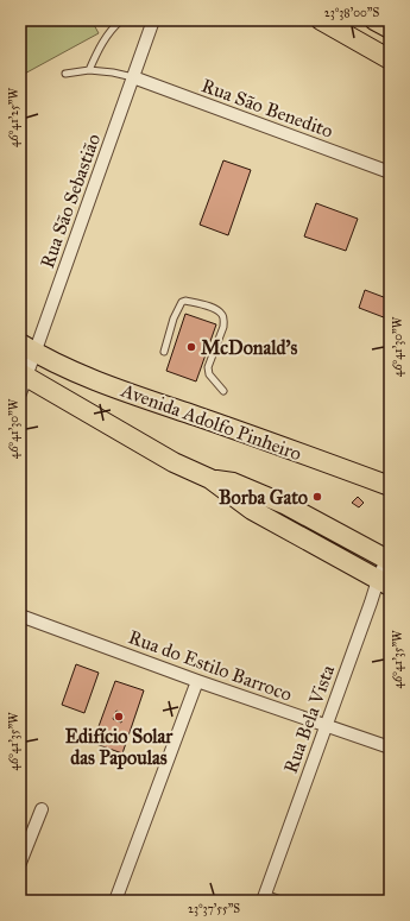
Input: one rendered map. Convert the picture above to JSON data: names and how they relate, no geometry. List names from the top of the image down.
{
  "streets": {
    "main road": ["Avenida Adolfo Pinheiro"],
    "street": [
      "Rua São Benedito",
      "Rua São Sebastião",
      "Rua do Estilo Barroco",
      "Rua Bela Vista"
    ]
  },
  "crossings": [
    ["Rua São Benedito", "Rua São Sebastião"],
    ["Rua São Sebastião", "Avenida Adolfo Pinheiro"],
    ["Rua do Estilo Barroco", "Rua Bela Vista"]
  ],
  "places": ["McDonald's", "Borba Gato", "Edifício Solar das Papoulas"],
  "coordinates": [
    "23°38'00\"S",
    "46°41'25\"W",
    "46°41'30\"W",
    "46°41'35\"W",
    "23°37'55\"S"
  ]
}
